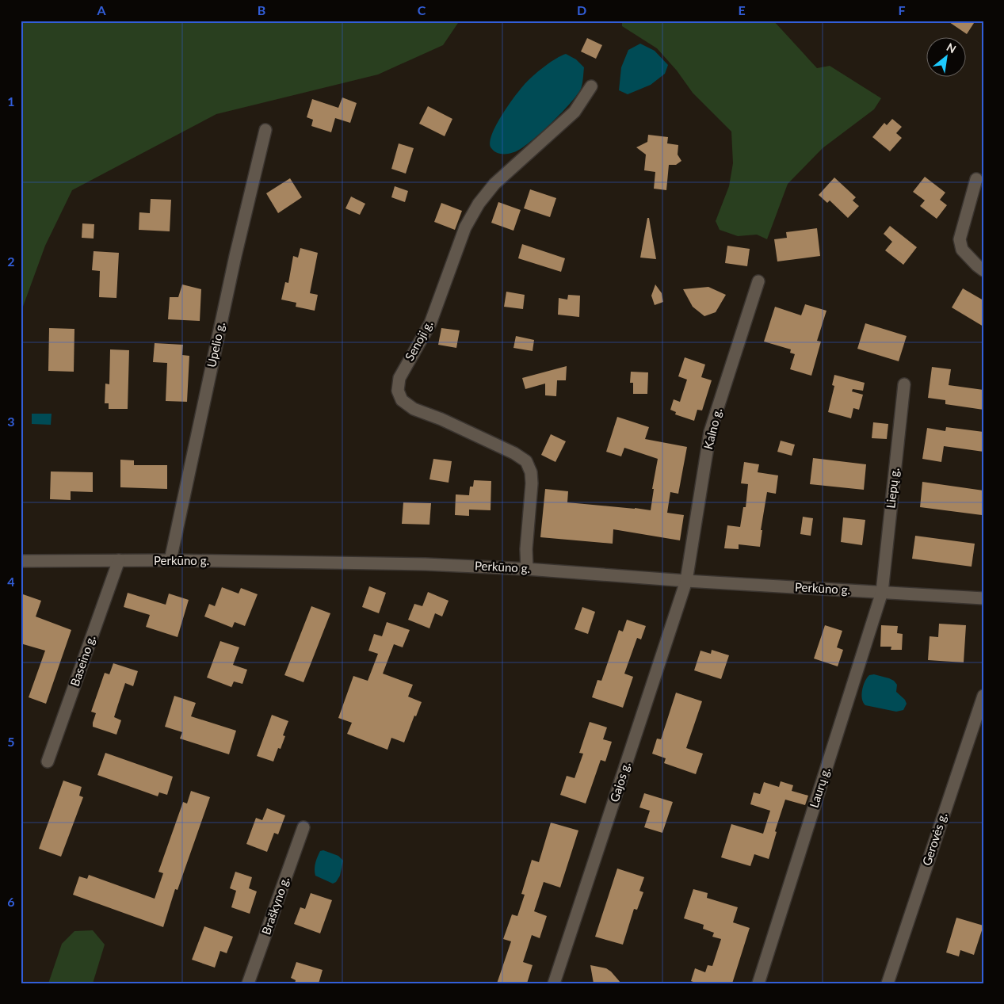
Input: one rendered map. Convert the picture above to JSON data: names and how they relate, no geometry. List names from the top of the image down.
{
  "streets": {
    "street": [
      "Senoji g.",
      "Upelio g.",
      "Kalno g.",
      "Liepų g.",
      "Perkūno g.",
      "Baseino g.",
      "Gajos g.",
      "Laurų g.",
      "Gerovės g.",
      "Braškyno g."
    ]
  },
  "crossings": [
    ["Senoji g.", "Perkūno g."],
    ["Upelio g.", "Perkūno g."],
    ["Kalno g.", "Perkūno g."],
    ["Kalno g.", "Gajos g."],
    ["Liepų g.", "Perkūno g."],
    ["Liepų g.", "Laurų g."],
    ["Perkūno g.", "Baseino g."],
    ["Perkūno g.", "Gajos g."],
    ["Perkūno g.", "Laurų g."]
  ],
  "north": "top right",
  "grid": {
    "columns": [
      "A",
      "B",
      "C",
      "D",
      "E",
      "F"
    ],
    "rows": [
      "1",
      "2",
      "3",
      "4",
      "5",
      "6"
    ]
  }
}
